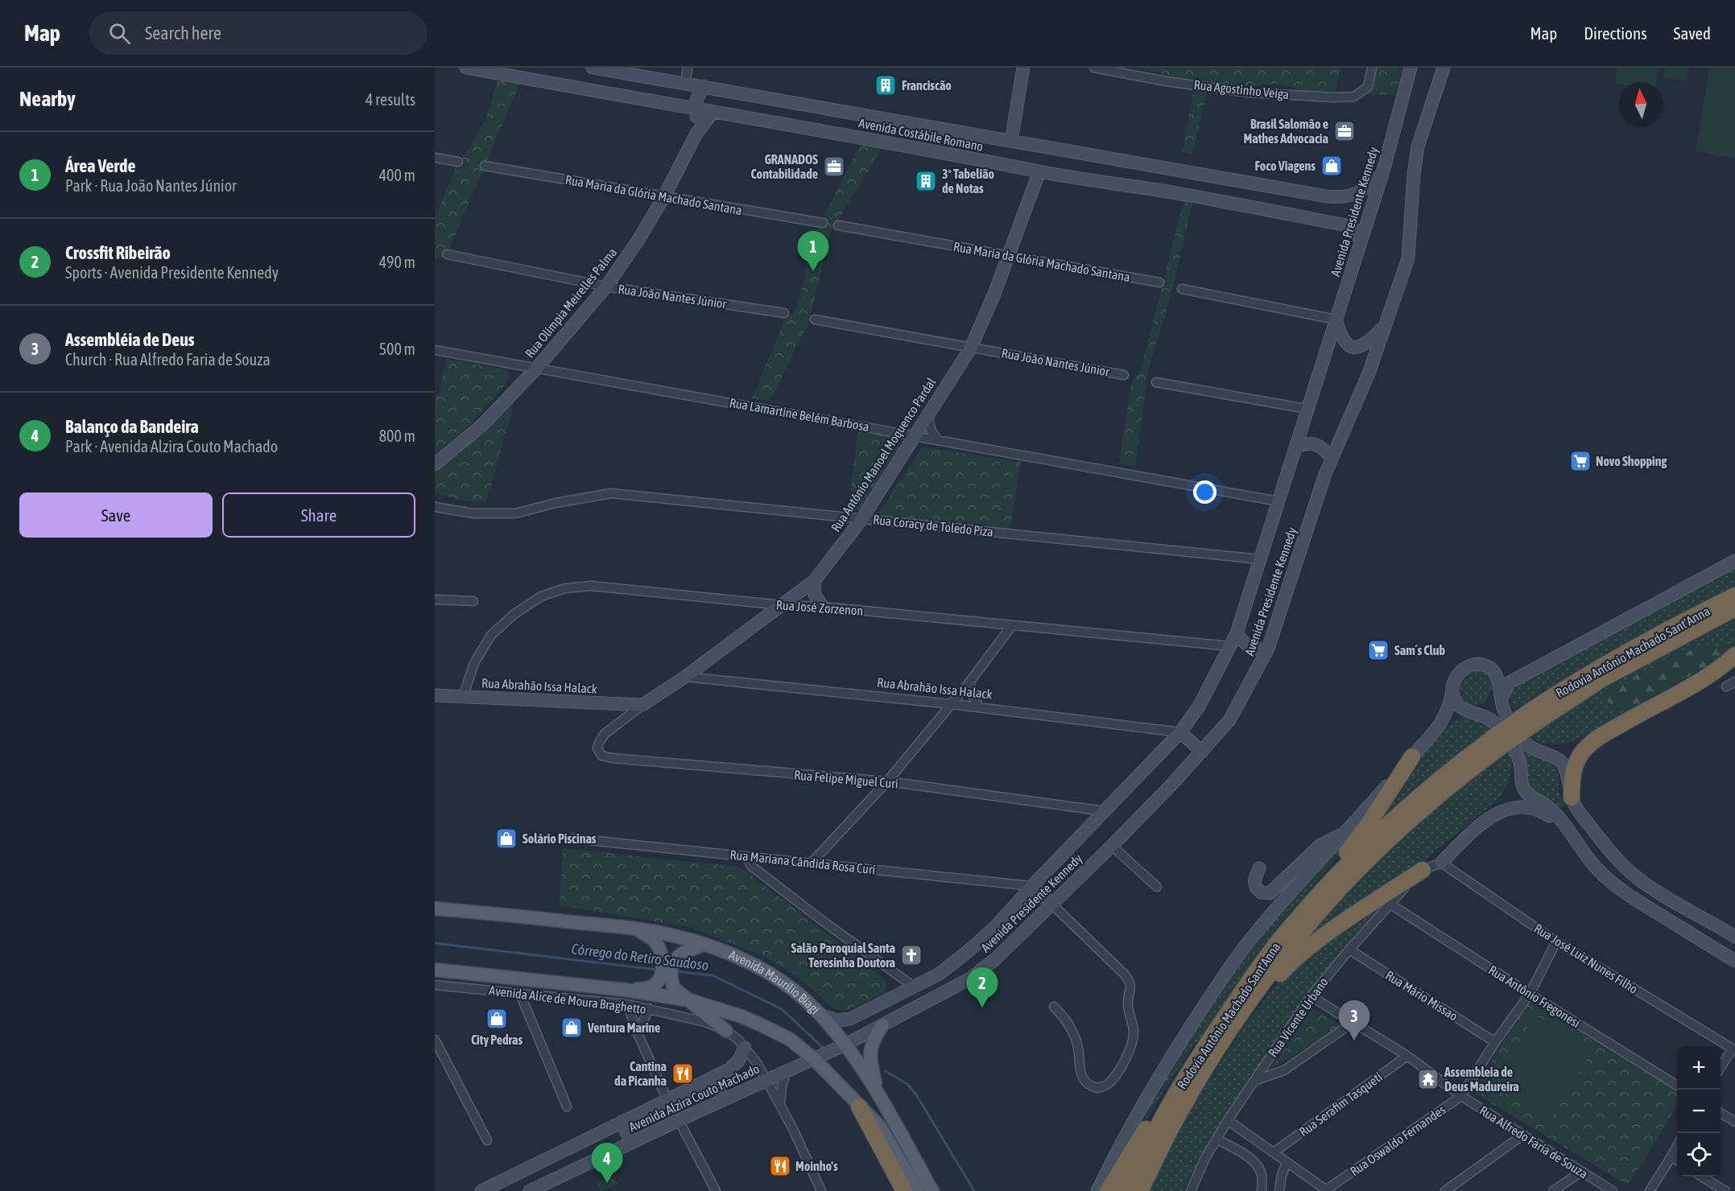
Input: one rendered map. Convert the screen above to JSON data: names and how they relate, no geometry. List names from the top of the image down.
{
  "streets": {
    "highway": ["Rodovia Antônio Machado Sant'Anna"],
    "main road": [
      "Avenida Costábile Romano",
      "Avenida Presidente Kennedy",
      "Rua Olímpia Meirelles Palma",
      "Rua Antônio Manoel Moquenco Pardal",
      "Rua Abrahão Issa Halack",
      "Avenida Maurílio Biagi",
      "Avenida Alzira Couto Machado"
    ],
    "street": [
      "Rua Agostinho Veiga",
      "Rua Maria da Glória Machado Santana",
      "Rua João Nantes Júnior",
      "Rua Lamartine Belém Barbosa",
      "Rua Coracy de Toledo Piza",
      "Rua José Zorzenon",
      "Rua Felipe Miguel Curi",
      "Rua Mariana Cândida Rosa Curi",
      "Rua José Luiz Nunes Filho",
      "Rua Mário Missao",
      "Rua Antônio Fregonesi",
      "Avenida Alice de Moura Braghetto",
      "Rua Vicente Urbano",
      "Rua Serafim Tasqueti",
      "Rua Oswaldo Fernandes",
      "Rua Alfredo Faria de Souza"
    ]
  },
  "crossings": [
    ["Avenida Costábile Romano", "Avenida Presidente Kennedy"],
    ["Avenida Costábile Romano", "Rua Olímpia Meirelles Palma"],
    ["Avenida Costábile Romano", "Rua Antônio Manoel Moquenco Pardal"],
    ["Rua Maria da Glória Machado Santana", "Rua Olímpia Meirelles Palma"],
    ["Rua Maria da Glória Machado Santana", "Rua Antônio Manoel Moquenco Pardal"],
    ["Avenida Presidente Kennedy", "Rua Lamartine Belém Barbosa"],
    ["Avenida Presidente Kennedy", "Rua Coracy de Toledo Piza"],
    ["Avenida Presidente Kennedy", "Rua José Zorzenon"],
    ["Avenida Presidente Kennedy", "Rua Abrahão Issa Halack"],
    ["Avenida Presidente Kennedy", "Rua Felipe Miguel Curi"],
    ["Avenida Presidente Kennedy", "Rua Mariana Cândida Rosa Curi"],
    ["Avenida Presidente Kennedy", "Avenida Maurílio Biagi"],
    ["Avenida Presidente Kennedy", "Avenida Alzira Couto Machado"],
    ["Rua João Nantes Júnior", "Rua Olímpia Meirelles Palma"],
    ["Rua João Nantes Júnior", "Rua Antônio Manoel Moquenco Pardal"],
    ["Rua Olímpia Meirelles Palma", "Rua Lamartine Belém Barbosa"],
    ["Rua Lamartine Belém Barbosa", "Rua Antônio Manoel Moquenco Pardal"],
    ["Rua Antônio Manoel Moquenco Pardal", "Rua Coracy de Toledo Piza"],
    ["Rua Antônio Manoel Moquenco Pardal", "Rua José Zorzenon"],
    ["Rua Antônio Manoel Moquenco Pardal", "Rua Abrahão Issa Halack"],
    ["Rua Antônio Manoel Moquenco Pardal", "Rua Felipe Miguel Curi"],
    ["Rua José Zorzenon", "Rua Abrahão Issa Halack"],
    ["Rua José Luiz Nunes Filho", "Rua Oswaldo Fernandes"],
    ["Avenida Maurílio Biagi", "Avenida Alzira Couto Machado"],
    ["Rua Mário Missao", "Rua Vicente Urbano"],
    ["Rua Mário Missao", "Rua Oswaldo Fernandes"],
    ["Rua Antônio Fregonesi", "Rua Vicente Urbano"],
    ["Rua Antônio Fregonesi", "Rua Oswaldo Fernandes"],
    ["Rua Vicente Urbano", "Rua Alfredo Faria de Souza"],
    ["Rua Serafim Tasqueti", "Rua Alfredo Faria de Souza"],
    ["Rua Oswaldo Fernandes", "Rua Alfredo Faria de Souza"]
  ],
  "water": ["Córrego do Retiro Saudoso"],
  "places": {
    "building": ["Franciscão", "3º Tabelião de Notas"],
    "office": ["Brasil Salomão e Mathes Advocacia", "GRANADOS Contabilidade"],
    "shop": [
      "Foco Viagens",
      "Solário Piscinas",
      "City Pedras",
      "Ventura Marine"
    ],
    "supermarket": ["Novo Shopping", "Sam´s Club"],
    "church": ["Salão Paroquial Santa Teresinha Doutora"],
    "restaurant": ["Cantina da Picanha", "Moinho's"],
    "temple": ["Assembleia de Deus Madureira"]
  },
  "north": "top",
  "page": {
    "header": "Map",
    "search": "Search here",
    "nav": ["Map", "Directions", "Saved"],
    "heading": ["Nearby", "4 results"],
    "list": [
      {
        "mark": "1",
        "name": "Área Verde",
        "note": "Park · Rua João Nantes Júnior",
        "value": "400 m"
      },
      {
        "mark": "2",
        "name": "Crossfit Ribeirão",
        "note": "Sports · Avenida Presidente Kennedy",
        "value": "490 m"
      },
      {
        "mark": "3",
        "name": "Assembléia de Deus",
        "note": "Church · Rua Alfredo Faria de Souza",
        "value": "500 m"
      },
      {
        "mark": "4",
        "name": "Balanço da Bandeira",
        "note": "Park · Avenida Alzira Couto Machado",
        "value": "800 m"
      }
    ],
    "pins": [
      "1",
      "2",
      "3",
      "4"
    ],
    "buttons": ["Save", "Share"],
    "map_buttons": ["+", "−"]
  }
}
